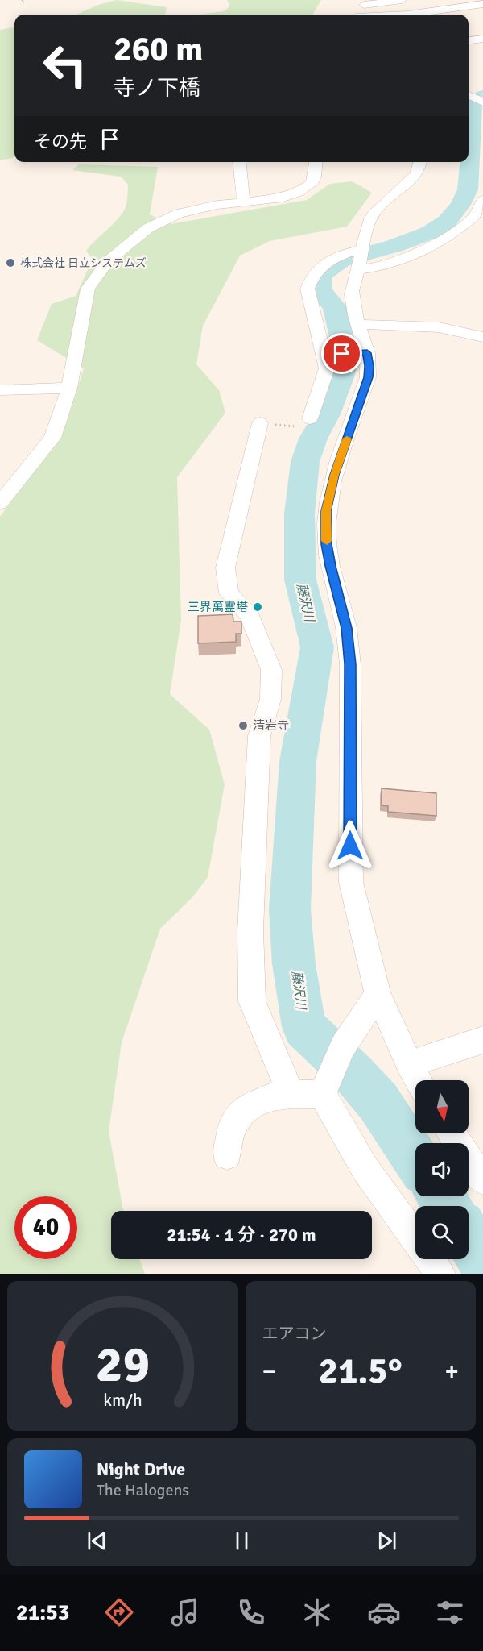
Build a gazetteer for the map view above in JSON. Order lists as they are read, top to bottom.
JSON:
{
  "water": ["藤沢川"],
  "places": ["株式会社 日立システムズ", "三界萬霊塔", "清岩寺"],
  "north": "bottom",
  "page": {
    "turn": ["260 m", "寺ノ下橋"],
    "then": "その先",
    "limit": "40",
    "trip": "21:54 · 1 分 · 270 m",
    "tile": "エアコン",
    "heat": ["−", "21.5°", "+"],
    "song": ["Night Drive", "The Halogens"],
    "tabs": "21:53",
    "gauge": ["29", "km/h"]
  }
}
